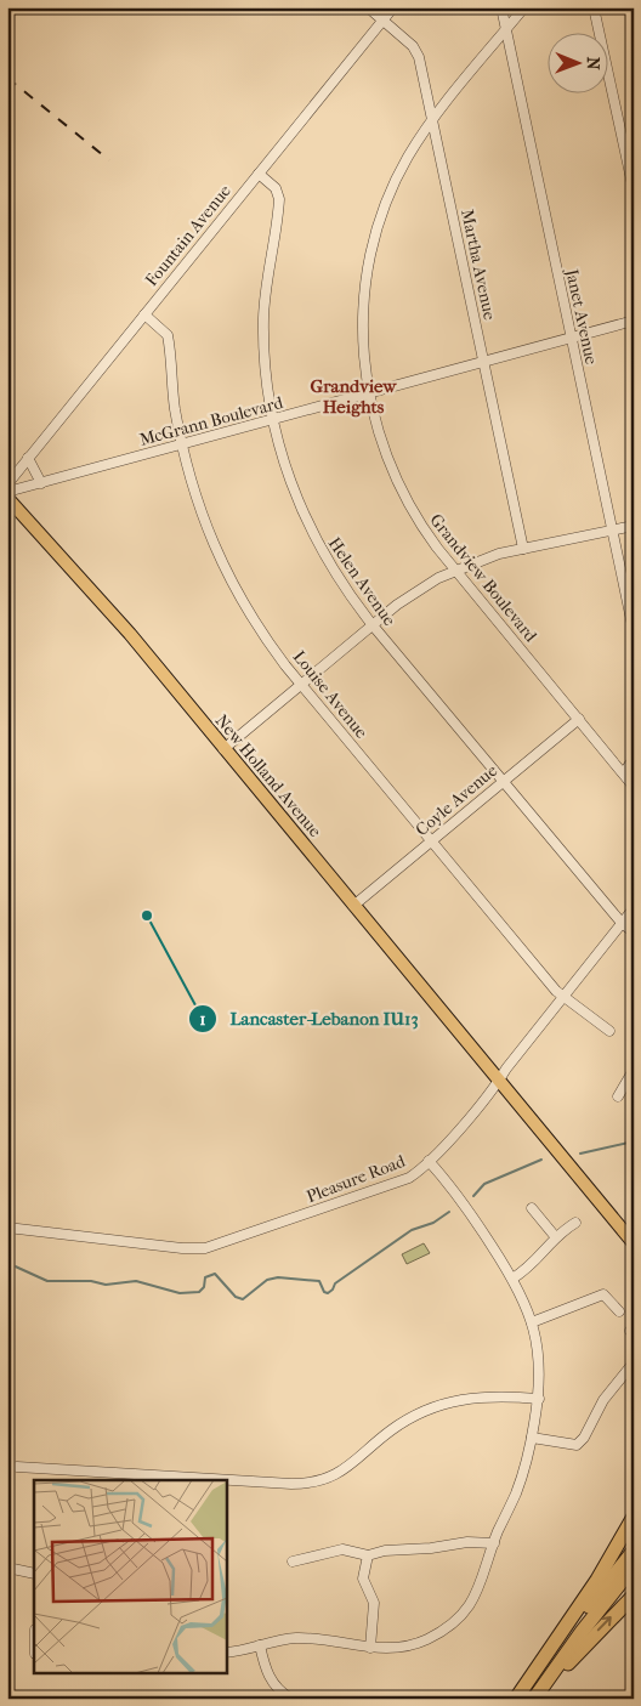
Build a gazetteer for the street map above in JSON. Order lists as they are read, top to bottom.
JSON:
{
  "streets": {
    "main road": ["New Holland Avenue"],
    "street": [
      "Fountain Avenue",
      "Martha Avenue",
      "Janet Avenue",
      "McGrann Boulevard",
      "Grandview Boulevard",
      "Helen Avenue",
      "Louise Avenue",
      "Coyle Avenue",
      "Pleasure Road"
    ]
  },
  "crossings": [
    ["Fountain Avenue", "Martha Avenue"],
    ["Fountain Avenue", "Helen Avenue"],
    ["Fountain Avenue", "Louise Avenue"],
    ["Martha Avenue", "McGrann Boulevard"],
    ["Martha Avenue", "Grandview Boulevard"],
    ["Janet Avenue", "McGrann Boulevard"],
    ["Janet Avenue", "Grandview Boulevard"],
    ["McGrann Boulevard", "Grandview Boulevard"],
    ["McGrann Boulevard", "Helen Avenue"],
    ["McGrann Boulevard", "Louise Avenue"],
    ["Grandview Boulevard", "Coyle Avenue"],
    ["Helen Avenue", "Coyle Avenue"],
    ["Helen Avenue", "Pleasure Road"],
    ["Louise Avenue", "Coyle Avenue"],
    ["Louise Avenue", "Pleasure Road"],
    ["New Holland Avenue", "Coyle Avenue"],
    ["New Holland Avenue", "Pleasure Road"]
  ],
  "districts": ["Grandview Heights"],
  "places": ["Lancaster-Lebanon IU13"],
  "north": "right"
}
